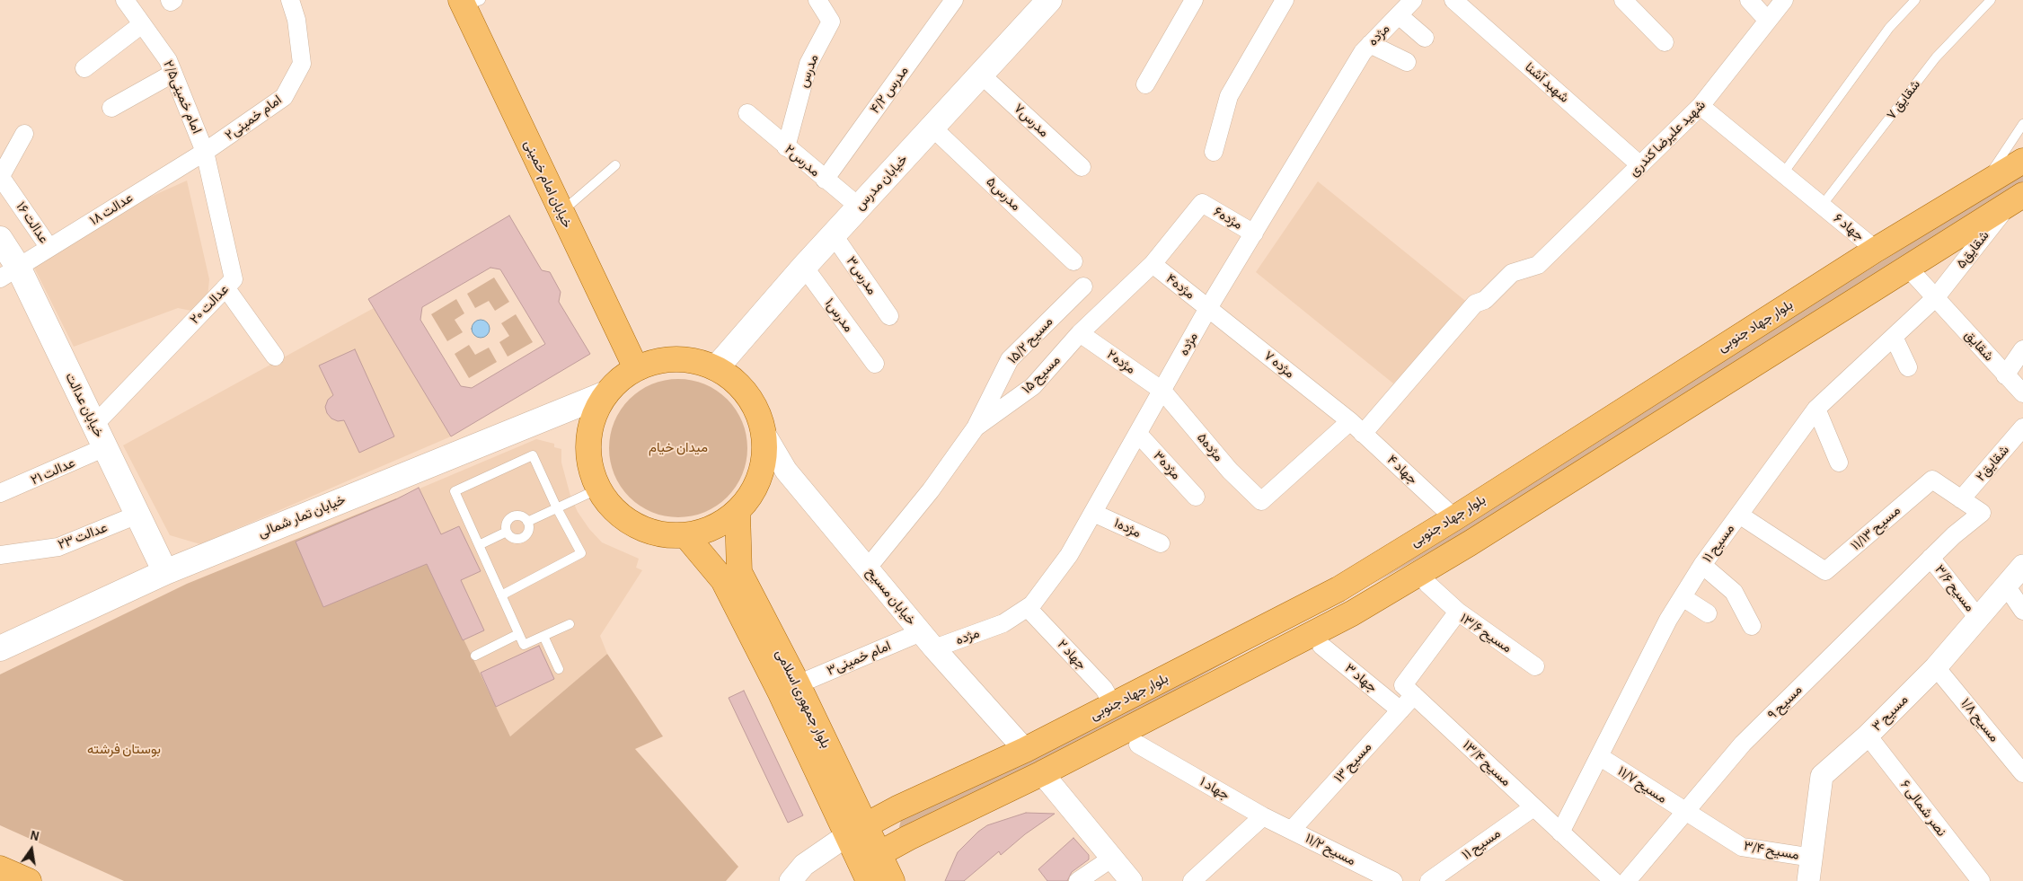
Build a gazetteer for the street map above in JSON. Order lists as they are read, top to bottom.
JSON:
{
  "streets": {
    "main road": [
      "خیابان مدرس",
      "خیابان امام خمینی",
      "بلوار جهاد جنوبی",
      "خیابان عدالت",
      "خیابان تمار شمالی",
      "بلوار جمهوری اسلامی"
    ],
    "street": [
      "مژده",
      "مدرس",
      "شهبد آشنا",
      "مدرس ۴/۲",
      "امام خمینی۲/۵",
      "امام خمینی۲",
      "مدرس۷",
      "شهید علیرضا کندری",
      "مدرس۲",
      "مدرس۵",
      "عدالت ۱۸",
      "مژده۶",
      "عدالت ۱۶",
      "جهاد ۶",
      "شقایق۵",
      "مدرس۳",
      "مژده۴",
      "عدالت ۲۰",
      "مدرس۱",
      "مسیح ۱۵/۲",
      "شقایق",
      "مژده۲",
      "مژده ۷",
      "مسیح ۱۵",
      "مژده۵",
      "شقایق۲",
      "مژده۳",
      "جهاد ۴",
      "عدالت ۲۱",
      "مژده۱",
      "مسیح ۱۱/۱۳",
      "عدالت ۲۳",
      "مسیح ۱۱",
      "مسیح ۳/۶",
      "خیابان مسیح",
      "مسیح ۱۳/۶",
      "جهاد ۲",
      "امام خمینی۳",
      "جهاد ۳",
      "مسیح ۹",
      "مسیح ۳",
      "مسیح ۱/۸",
      "مسیح ۱۳",
      "مسیح ۱۳/۴",
      "مسیح ۱۱/۷",
      "جهاد ۱",
      "نصر شمالی ۶",
      "مسیح ۱۱/۲",
      "مسیح ۳/۴"
    ],
    "lane": ["شقایق ۷"]
  },
  "crossings": [
    ["مژده", "مژده۶"],
    ["مژده", "مژده۴"],
    ["مژده", "مژده۲"],
    ["مژده", "مژده ۷"],
    ["مژده", "مژده۵"],
    ["مژده", "مژده۳"],
    ["مژده", "مژده۱"],
    ["مژده", "خیابان مسیح"],
    ["مژده", "جهاد ۲"],
    ["مژده", "امام خمینی۳"],
    ["مدرس", "مدرس۲"],
    ["شهبد آشنا", "شهید علیرضا کندری"],
    ["مدرس ۴/۲", "مدرس۲"],
    ["امام خمینی۲/۵", "امام خمینی۲"],
    ["امام خمینی۲/۵", "عدالت ۱۸"],
    ["امام خمینی۲/۵", "عدالت ۲۰"],
    ["شقایق ۷", "جهاد ۶"],
    ["امام خمینی۲", "عدالت ۱۸"],
    ["امام خمینی۲", "عدالت ۲۰"],
    ["مدرس۷", "خیابان مدرس"],
    ["شهید علیرضا کندری", "جهاد ۶"],
    ["شهید علیرضا کندری", "جهاد ۴"],
    ["مدرس۲", "خیابان مدرس"],
    ["خیابان مدرس", "مدرس۵"],
    ["خیابان مدرس", "مدرس۳"],
    ["خیابان مدرس", "مدرس۱"],
    ["عدالت ۱۸", "عدالت ۱۶"],
    ["عدالت ۱۸", "عدالت ۲۰"],
    ["عدالت ۱۸", "خیابان عدالت"],
    ["مژده۶", "مسیح ۱۵"],
    ["جهاد ۶", "بلوار جهاد جنوبی"],
    ["شقایق۵", "بلوار جهاد جنوبی"],
    ["شقایق۵", "شقایق"],
    ["شقایق۵", "مسیح ۱۱"],
    ["مژده۴", "مژده ۷"],
    ["مژده۴", "مسیح ۱۵"],
    ["عدالت ۲۰", "خیابان عدالت"],
    ["بلوار جهاد جنوبی", "شقایق"],
    ["بلوار جهاد جنوبی", "جهاد ۴"],
    ["بلوار جهاد جنوبی", "خیابان مسیح"],
    ["بلوار جهاد جنوبی", "جهاد ۲"],
    ["بلوار جهاد جنوبی", "بلوار جمهوری اسلامی"],
    ["مسیح ۱۵/۲", "مسیح ۱۵"],
    ["شقایق", "مسیح ۱۱"],
    ["مژده۲", "مسیح ۱۵"],
    ["مژده۲", "مژده۵"],
    ["مژده ۷", "مژده۵"],
    ["مژده ۷", "جهاد ۴"],
    ["مسیح ۱۵", "خیابان مسیح"],
    ["خیابان عدالت", "عدالت ۲۱"],
    ["خیابان عدالت", "خیابان تمار شمالی"],
    ["خیابان عدالت", "عدالت ۲۳"],
    ["مژده۵", "جهاد ۴"],
    ["شقایق۲", "مسیح ۱۱/۱۳"],
    ["مسیح ۱۱/۱۳", "مسیح ۱۱"],
    ["مسیح ۱۱/۱۳", "مسیح ۹"],
    ["مسیح ۱۱", "مسیح ۱۳/۴"],
    ["مسیح ۱۱", "مسیح ۱۱/۷"],
    ["مسیح ۳/۶", "مسیح ۹"],
    ["مسیح ۳/۶", "مسیح ۳"],
    ["خیابان مسیح", "امام خمینی۳"],
    ["مسیح ۱۳/۶", "مسیح ۱۳"],
    ["مسیح ۱۳/۶", "مسیح ۱۳/۴"],
    ["امام خمینی۳", "بلوار جمهوری اسلامی"],
    ["جهاد ۳", "مسیح ۱۳"],
    ["مسیح ۹", "مسیح ۱۱/۷"],
    ["مسیح ۹", "مسیح ۳/۴"],
    ["مسیح ۳", "مسیح ۱/۸"],
    ["مسیح ۳", "نصر شمالی ۶"],
    ["مسیح ۳", "مسیح ۳/۴"],
    ["مسیح ۱۳", "مسیح ۱۳/۴"],
    ["مسیح ۱۳", "جهاد ۱"],
    ["مسیح ۱۳", "مسیح ۱۱/۲"],
    ["مسیح ۱۱/۷", "مسیح ۳/۴"],
    ["جهاد ۱", "مسیح ۱۱/۲"]
  ],
  "parks": ["میدان خیام", "بوستان فرشته"],
  "north": "top"
}
